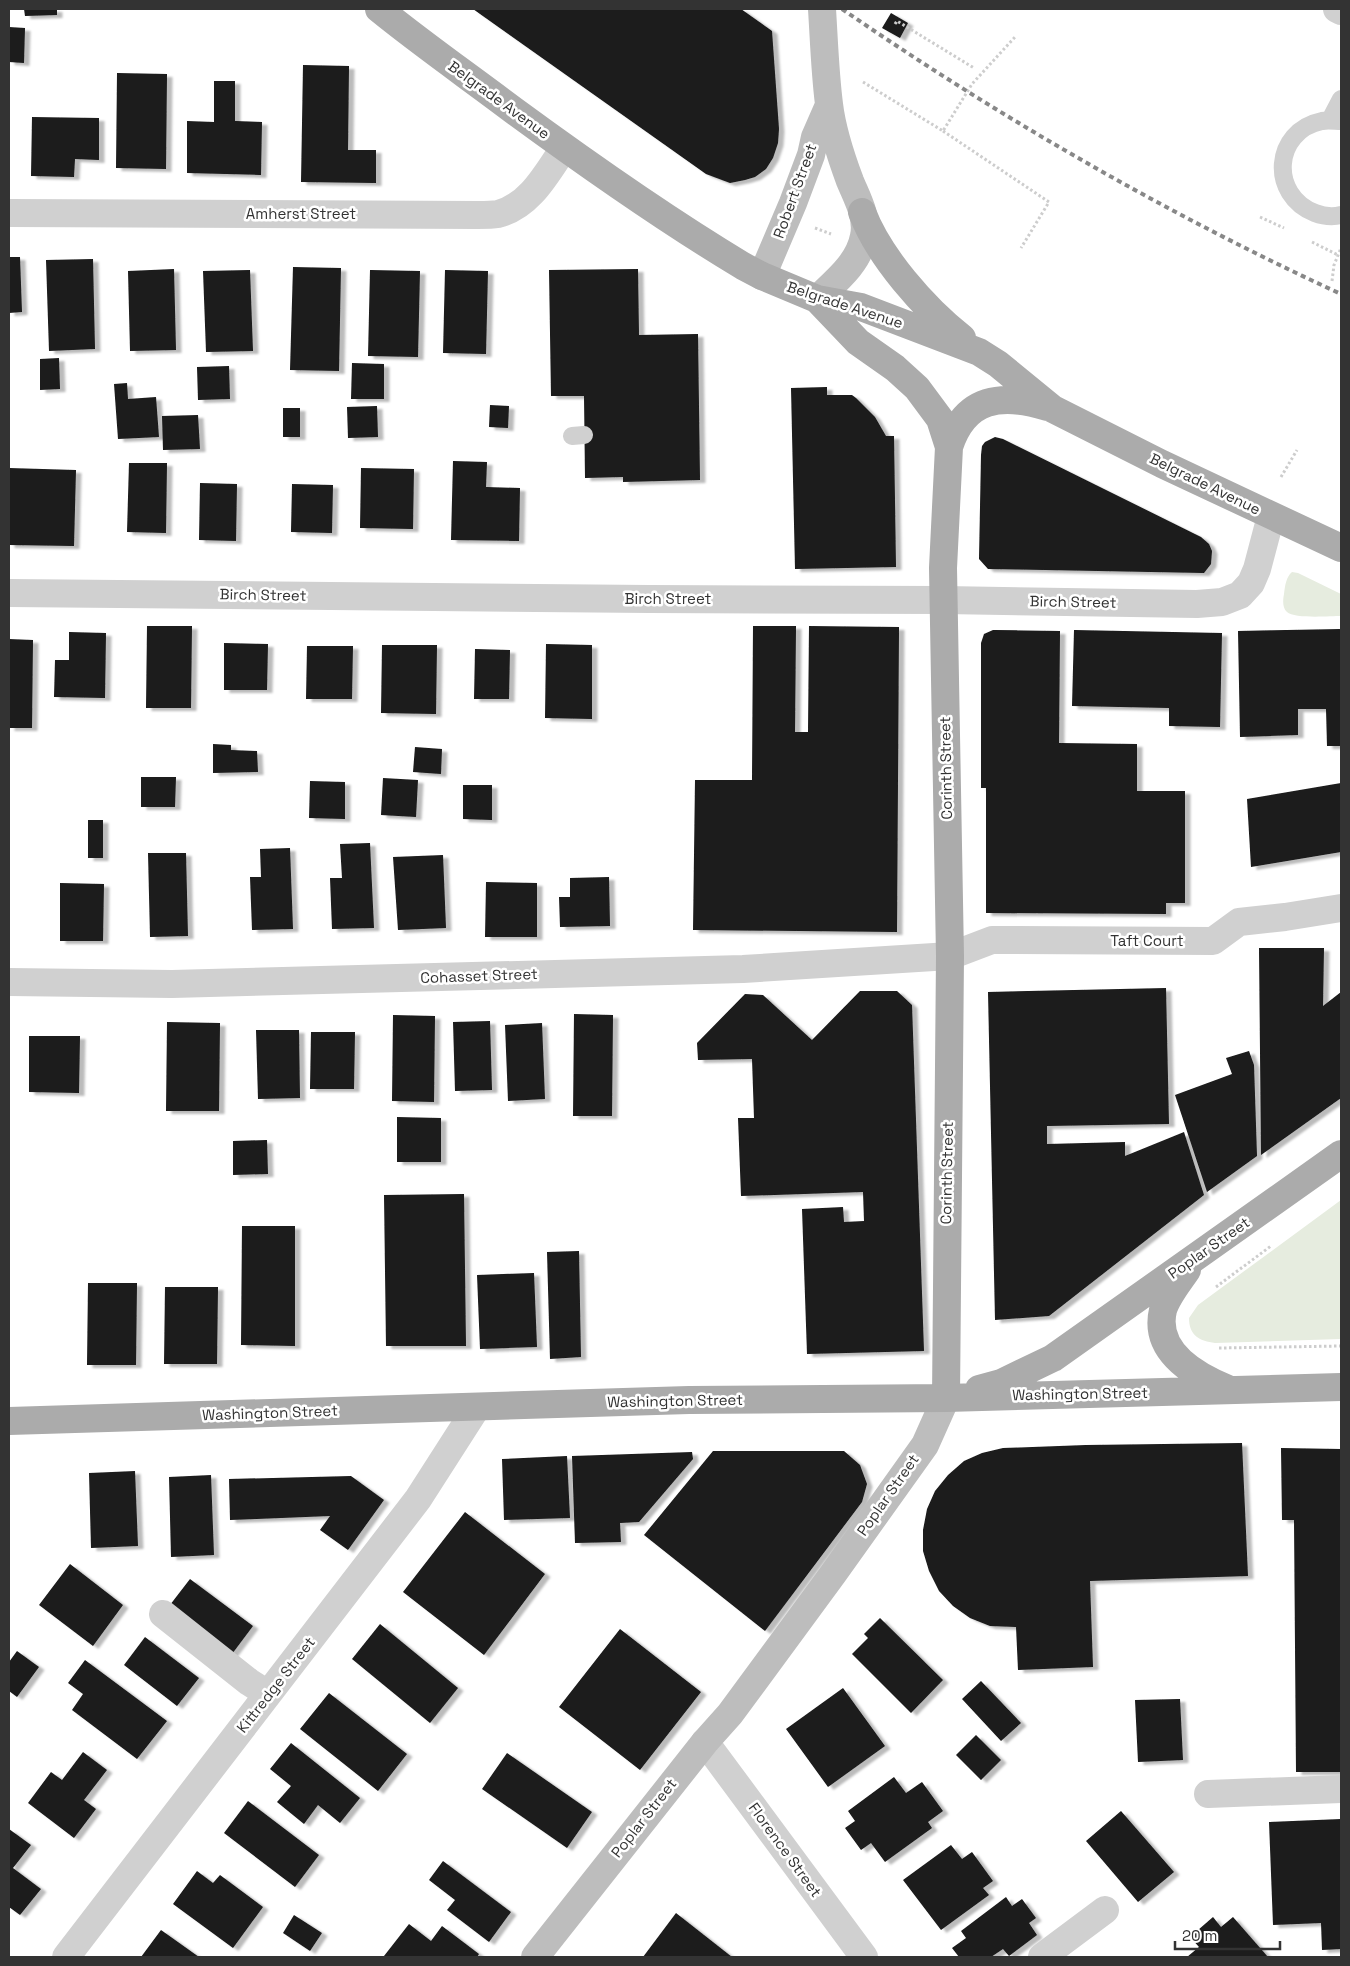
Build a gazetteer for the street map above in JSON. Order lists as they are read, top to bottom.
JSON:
{
  "streets": {
    "main road": [
      "Belgrade Avenue",
      "Corinth Street",
      "Poplar Street",
      "Washington Street"
    ],
    "street": [
      "Robert Street",
      "Amherst Street",
      "Birch Street",
      "Taft Court",
      "Cohasset Street",
      "Kittredge Street",
      "Florence Street"
    ]
  },
  "crossings": [
    ["Belgrade Avenue", "Robert Street"],
    ["Belgrade Avenue", "Amherst Street"],
    ["Belgrade Avenue", "Birch Street"],
    ["Belgrade Avenue", "Corinth Street"],
    ["Birch Street", "Corinth Street"],
    ["Corinth Street", "Taft Court"],
    ["Corinth Street", "Cohasset Street"],
    ["Corinth Street", "Poplar Street"],
    ["Corinth Street", "Washington Street"],
    ["Taft Court", "Cohasset Street"],
    ["Poplar Street", "Washington Street"],
    ["Poplar Street", "Florence Street"],
    ["Washington Street", "Kittredge Street"]
  ],
  "scale_bar": "20 m"
}
